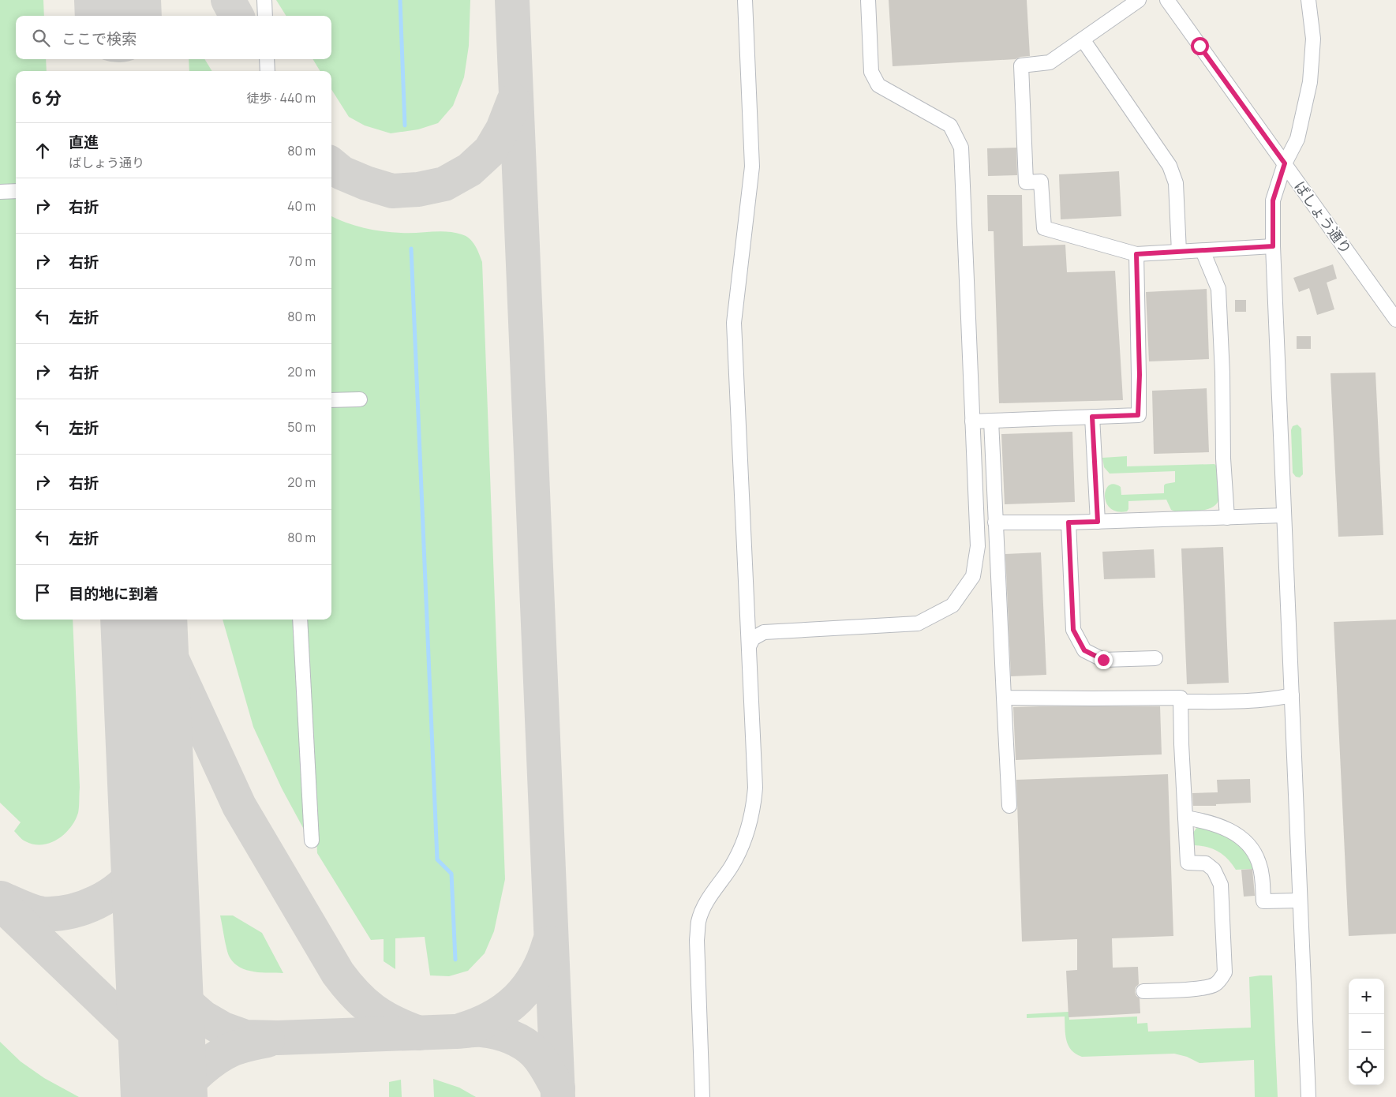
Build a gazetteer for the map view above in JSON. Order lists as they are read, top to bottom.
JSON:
{
  "streets": {
    "lane": ["ばしょう通り"]
  },
  "page": {
    "search": "ここで検索",
    "heading": ["6 分", "徒歩 · 440 m"],
    "list": [
      ["直進", "ばしょう通り", "80 m"],
      ["右折", "40 m"],
      ["右折", "70 m"],
      ["左折", "80 m"],
      ["右折", "20 m"],
      ["左折", "50 m"],
      ["右折", "20 m"],
      ["左折", "80 m"],
      "目的地に到着"
    ],
    "map_buttons": ["+", "−"]
  }
}
